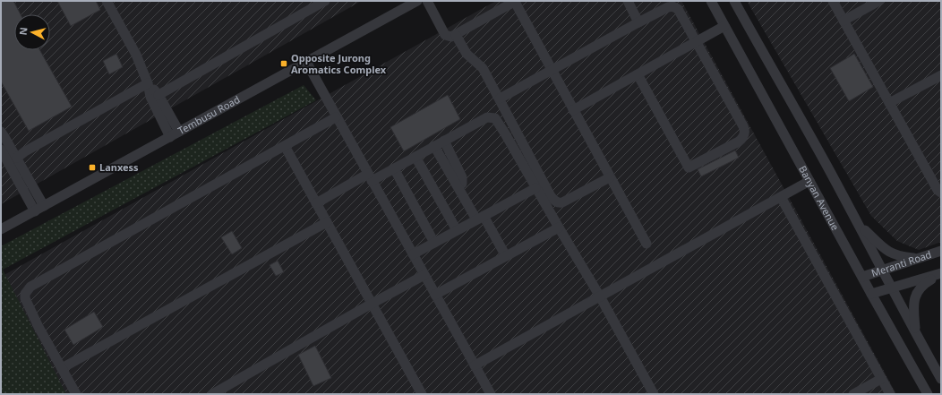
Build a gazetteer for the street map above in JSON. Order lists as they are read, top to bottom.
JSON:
{
  "streets": {
    "street": ["Tembusu Road", "Banyan Avenue", "Meranti Road"]
  },
  "crossings": [
    ["Banyan Avenue", "Meranti Road"]
  ],
  "places": {
    "transit": ["Opposite Jurong Aromatics Complex", "Lanxess"]
  },
  "north": "left"
}
